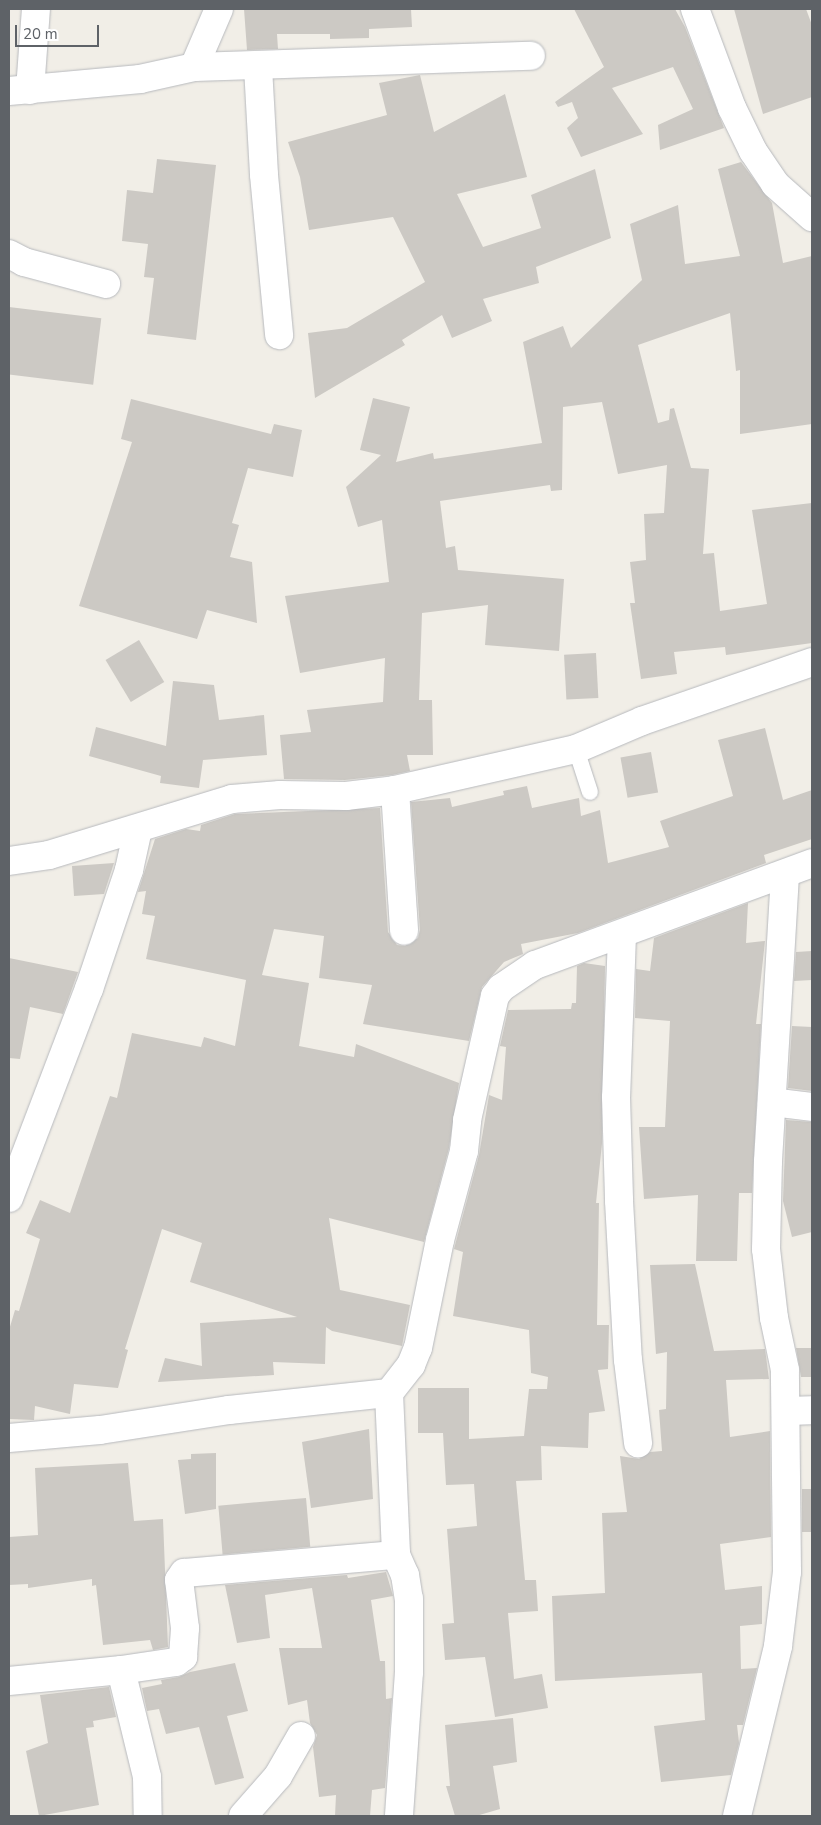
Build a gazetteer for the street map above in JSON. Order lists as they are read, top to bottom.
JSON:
{
  "scale_bar": "20 m"
}
